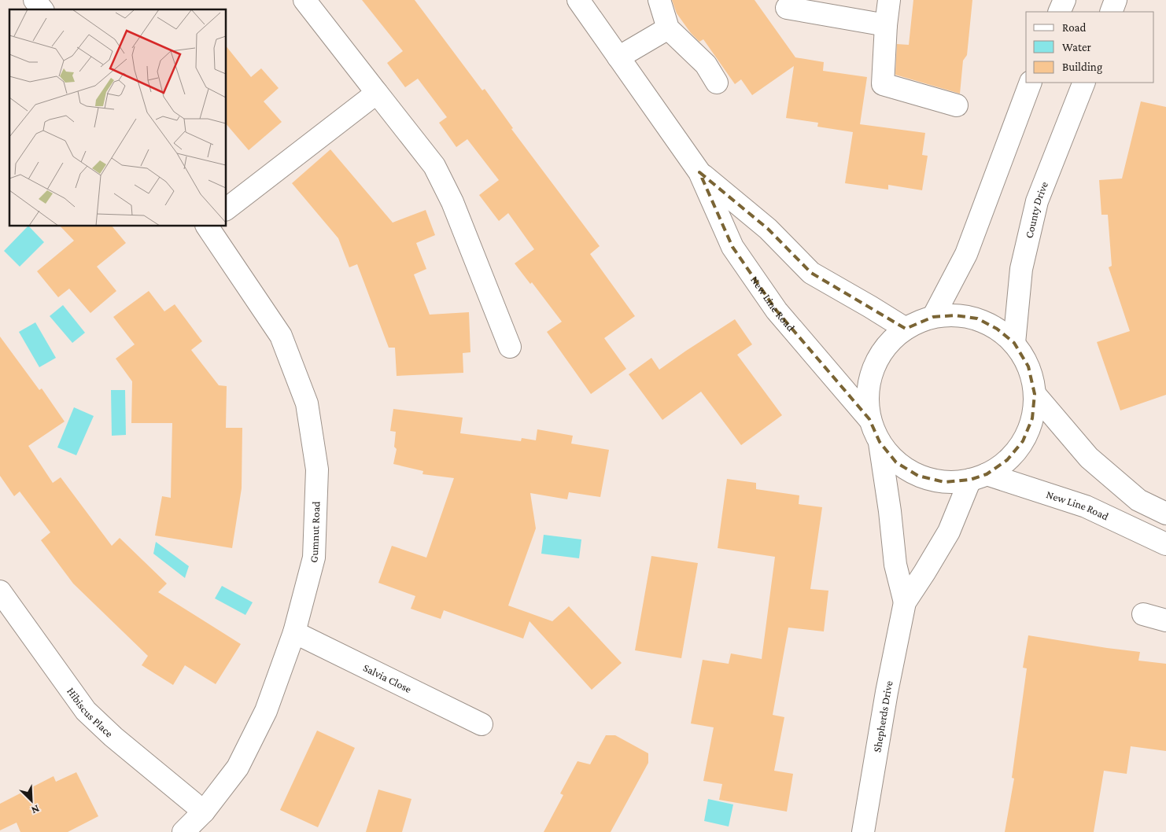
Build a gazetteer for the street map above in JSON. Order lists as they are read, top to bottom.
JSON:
{
  "streets": {
    "main road": [
      "County Drive",
      "New Line Road",
      "Gumnut Road",
      "Salvia Close",
      "Hibiscus Place",
      "Shepherds Drive"
    ]
  },
  "crossings": [
    ["New Line Road", "Shepherds Drive"],
    ["Gumnut Road", "Salvia Close"],
    ["Gumnut Road", "Hibiscus Place"]
  ],
  "legend": ["Road", "Water", "Building"],
  "north": "bottom right"
}
